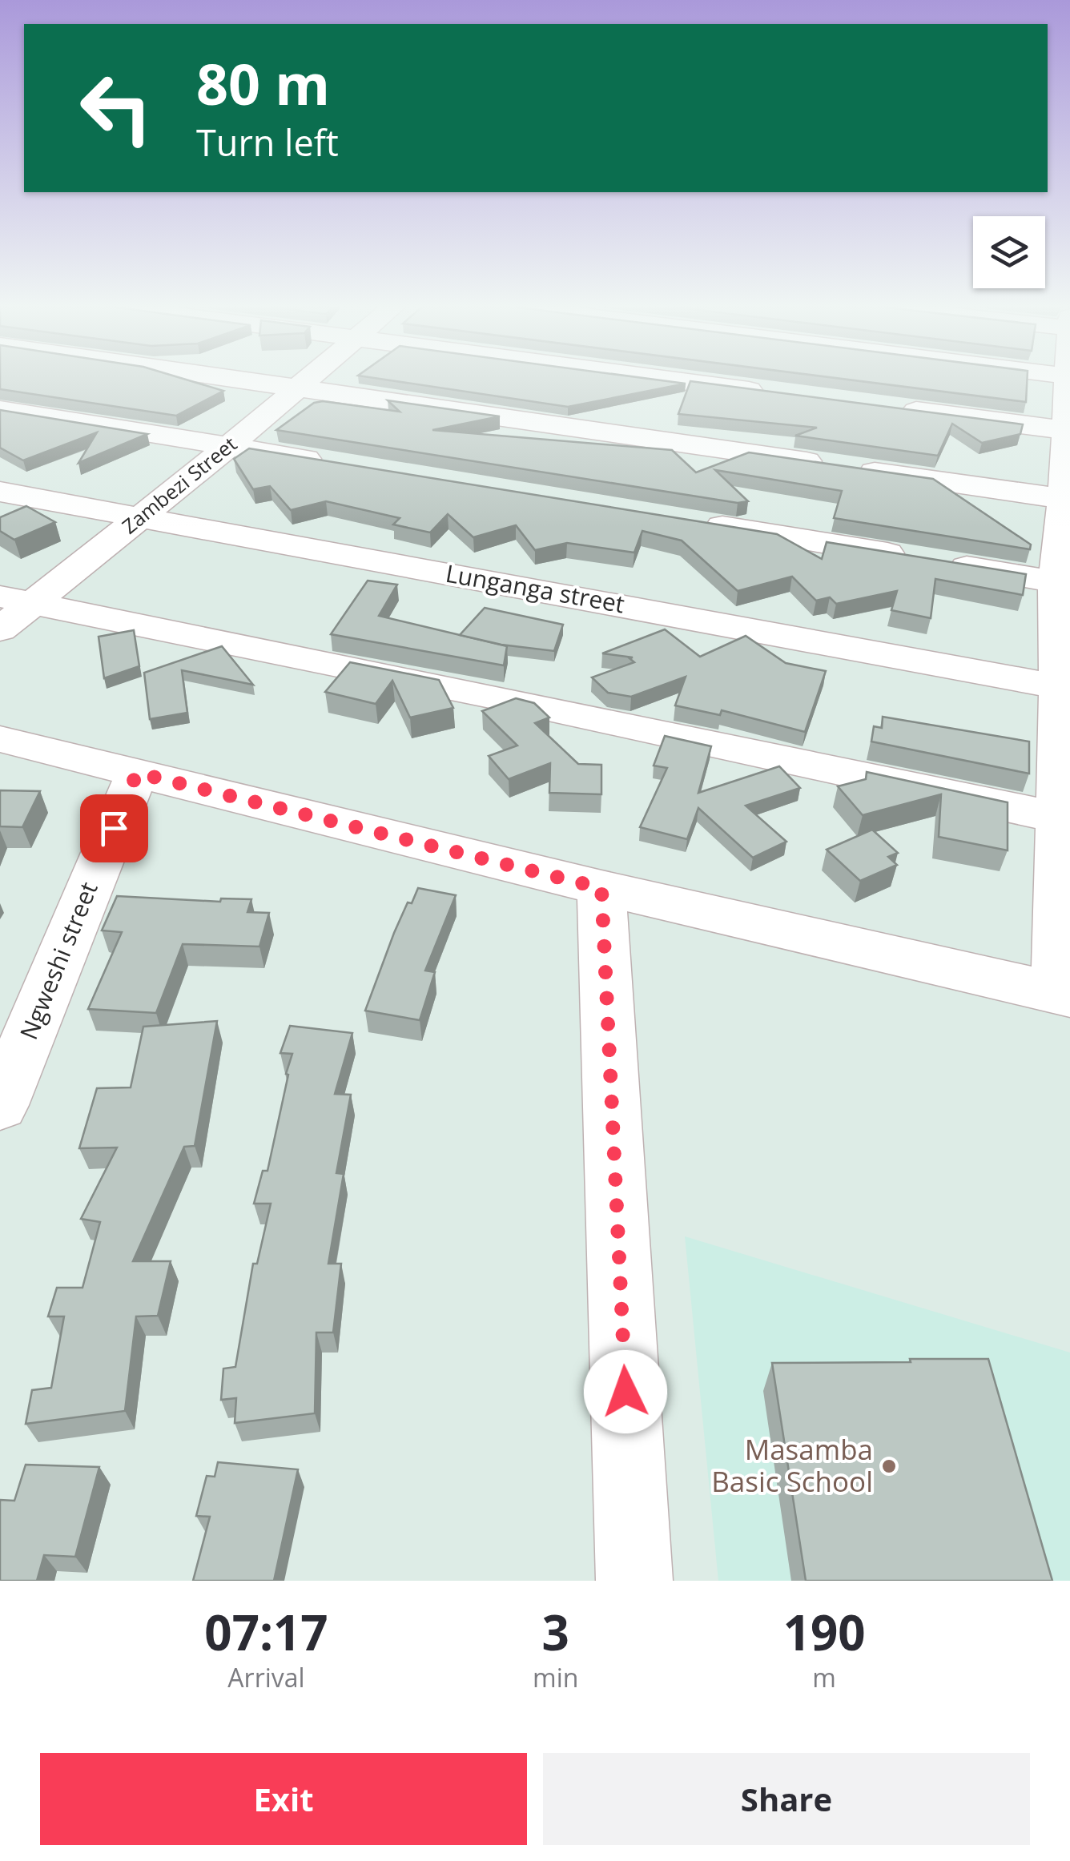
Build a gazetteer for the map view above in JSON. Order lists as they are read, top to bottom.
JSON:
{
  "streets": {
    "street": ["Zambezi Street", "Lunganga street", "Ngweshi street"]
  },
  "crossings": [
    ["Zambezi Street", "Lunganga street"]
  ],
  "places": ["Masamba Basic School"],
  "page": {
    "turn": ["80 m", "Turn left"],
    "eta": [
      "07:17",
      "Arrival",
      "3",
      "min",
      "190",
      "m"
    ],
    "buttons": ["Exit", "Share"]
  }
}
